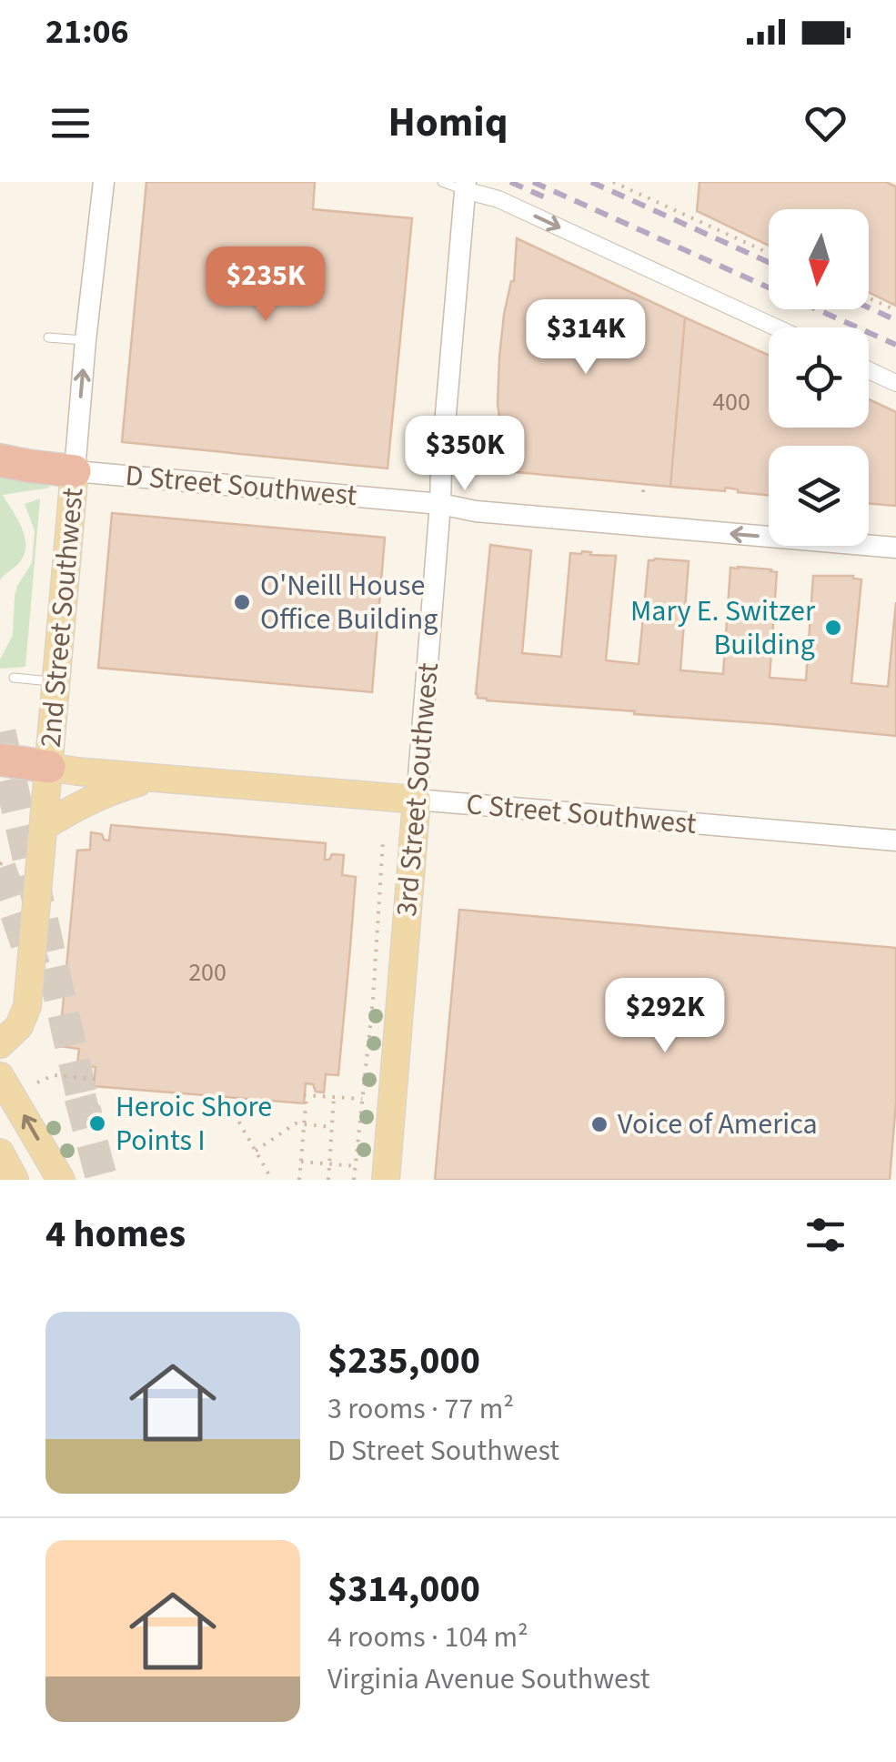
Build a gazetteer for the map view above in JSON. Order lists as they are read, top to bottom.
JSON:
{
  "streets": {
    "main road": ["2nd Street Southwest", "3rd Street Southwest", "C Street Southwest"],
    "street": ["D Street Southwest"]
  },
  "crossings": [
    ["D Street Southwest", "2nd Street Southwest"],
    ["D Street Southwest", "3rd Street Southwest"],
    ["2nd Street Southwest", "C Street Southwest"],
    ["3rd Street Southwest", "C Street Southwest"]
  ],
  "one_way": ["D Street Southwest"],
  "places": [
    "O'Neill House Office Building",
    "Mary E. Switzer Building",
    "Heroic Shore Points I",
    "Voice of America"
  ],
  "house_numbers": ["400", "200"],
  "north": "bottom",
  "page": {
    "status": "21:06",
    "header": "Homiq",
    "price": [
      "$235K",
      "$314K",
      "$350K",
      "$292K"
    ],
    "heading": "4 homes",
    "list": [
      {
        "name": "$235,000",
        "note": "3 rooms · 77 m² · D Street Southwest"
      },
      {
        "name": "$314,000",
        "note": "4 rooms · 104 m² · Virginia Avenue Southwest"
      }
    ]
  }
}
